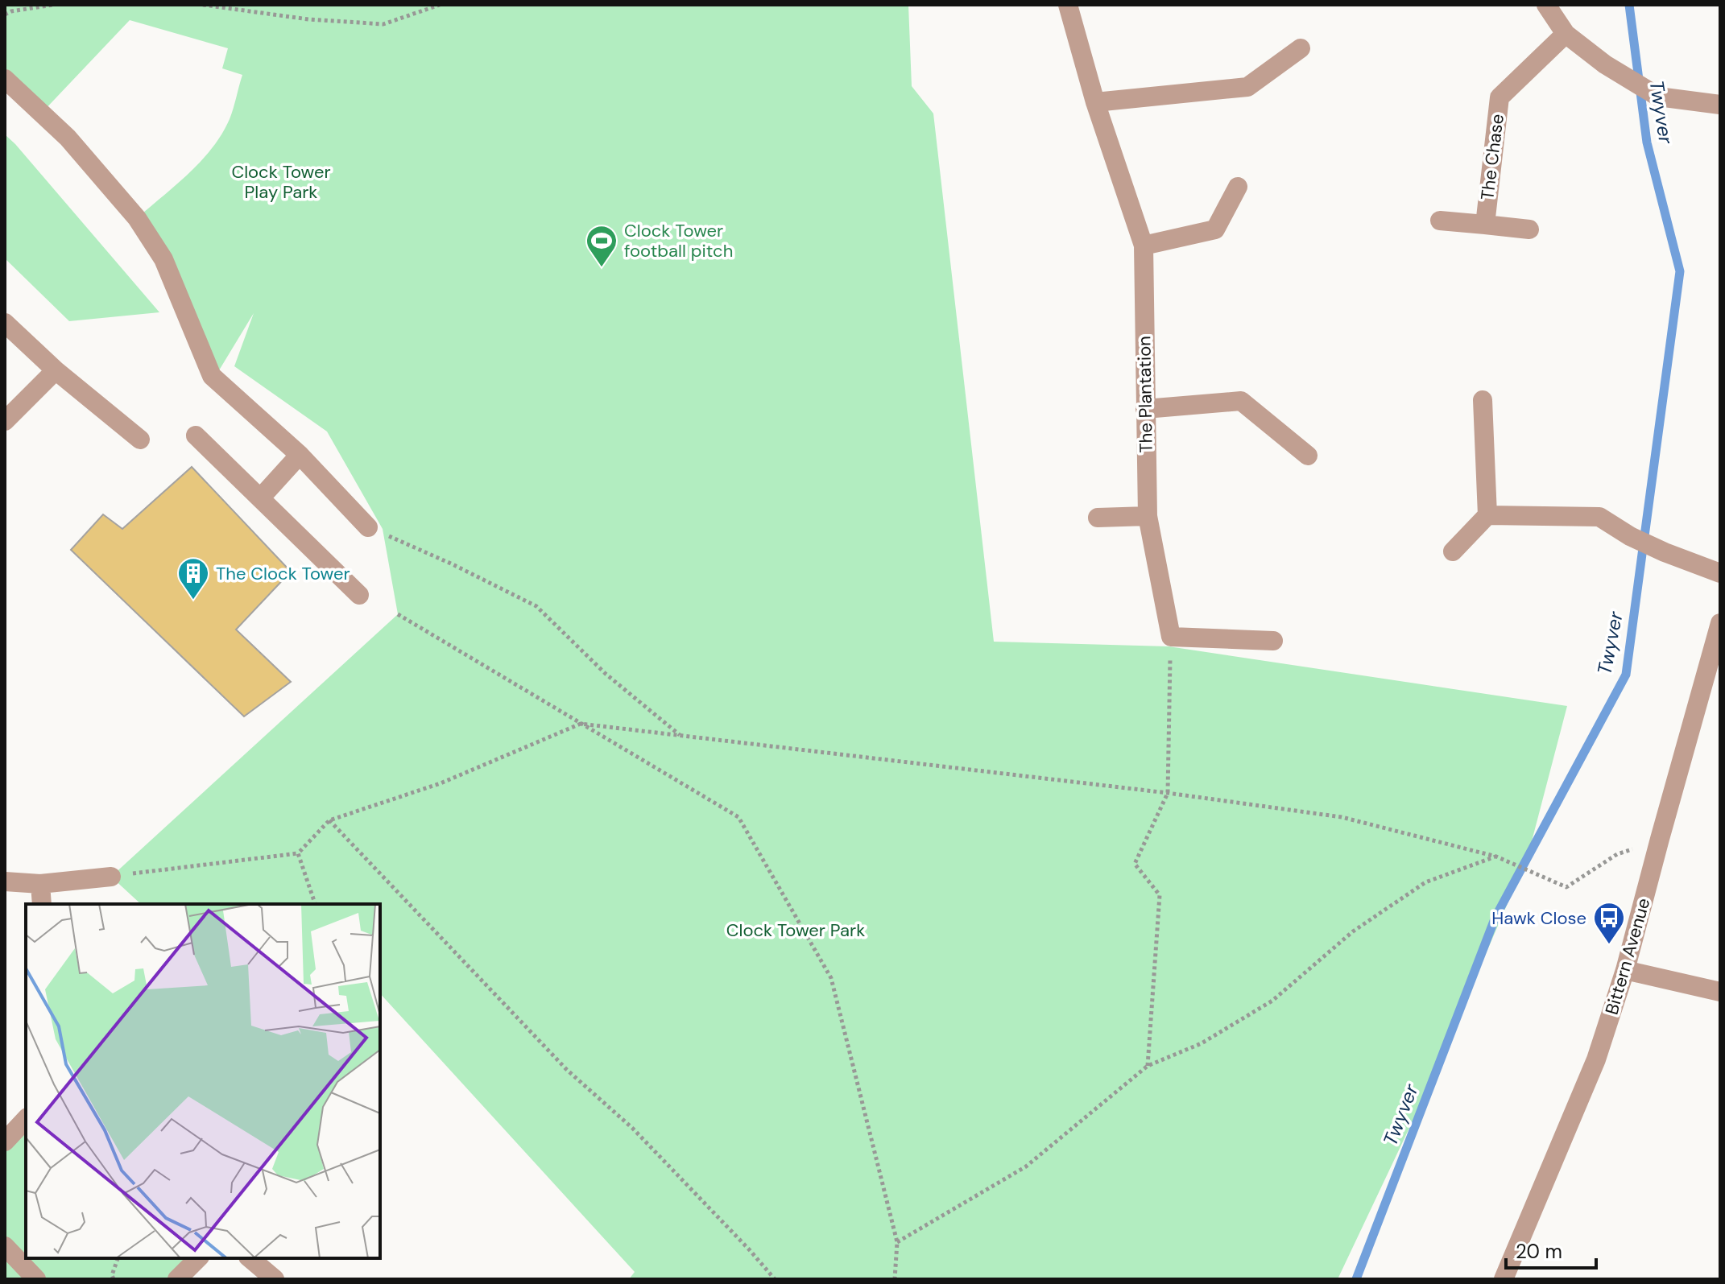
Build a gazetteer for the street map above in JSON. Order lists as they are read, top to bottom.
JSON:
{
  "streets": {
    "street": ["The Chase", "The Plantation", "Bittern Avenue"]
  },
  "water": ["Twyver"],
  "parks": ["Clock Tower Play Park", "Clock Tower Park"],
  "places": {
    "sports": ["Clock Tower football pitch"],
    "building": ["The Clock Tower"],
    "bus stop": ["Hawk Close"]
  },
  "scale_bar": "20 m"
}
